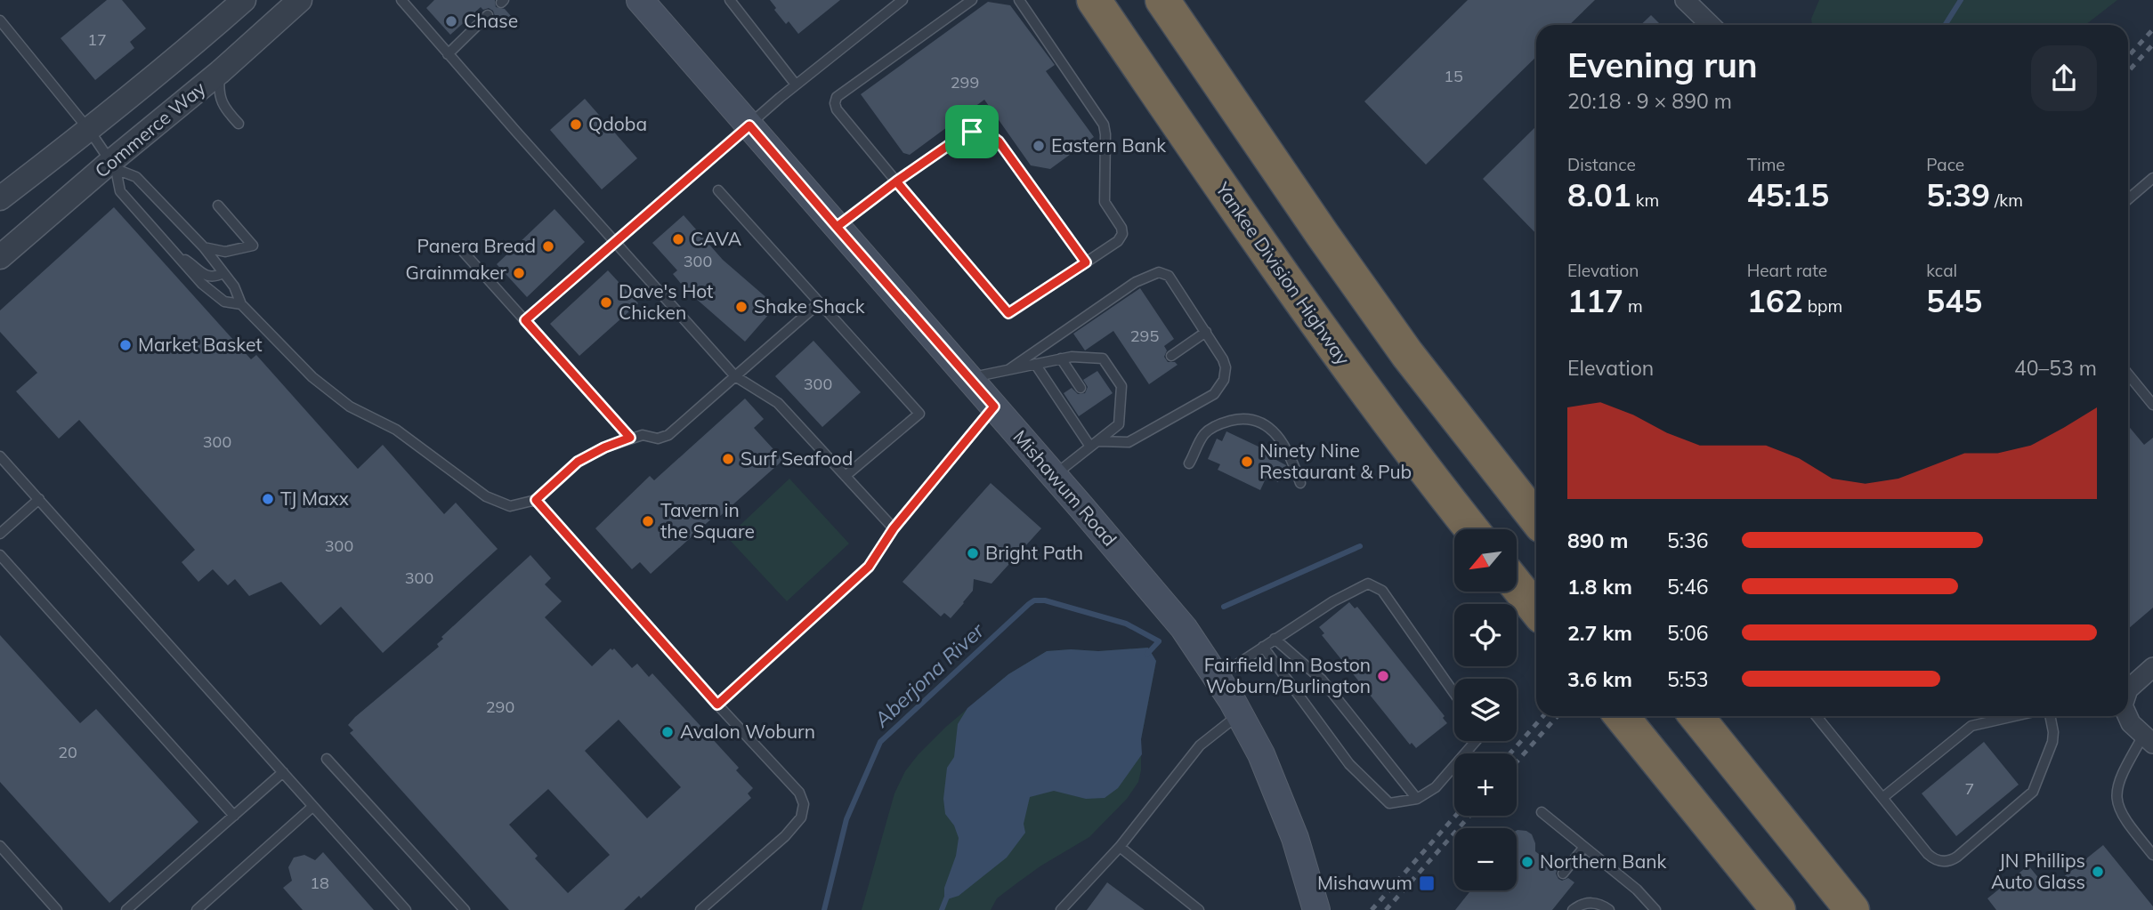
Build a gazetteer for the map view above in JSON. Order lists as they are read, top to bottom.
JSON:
{
  "streets": {
    "highway": ["Yankee Division Highway"],
    "main road": ["Mishawum Road"],
    "street": ["Commerce Way"]
  },
  "water": ["Aberjona River"],
  "places": {
    "other": [
      "Chase",
      "Qdoba",
      "Eastern Bank",
      "CAVA",
      "Panera Bread",
      "Grainmaker",
      "Dave's Hot Chicken",
      "Shake Shack",
      "Market Basket",
      "Surf Seafood",
      "Ninety Nine Restaurant & Pub",
      "TJ Maxx",
      "Tavern in the Square",
      "Bright Path",
      "Fairfield Inn Boston Woburn/Burlington",
      "Avalon Woburn",
      "Northern Bank",
      "JN Phillips Auto Glass"
    ],
    "transit": ["Mishawum"]
  },
  "house_numbers": [
    "17",
    "15",
    "299",
    "300",
    "295",
    "300",
    "300",
    "300",
    "300",
    "290",
    "20",
    "7",
    "18"
  ],
  "north": "bottom left",
  "page": {
    "heading": ["Evening run", "20:18 · 9 × 890 m"],
    "stats": [
      ["Distance", "8.01 km"],
      ["Time", "45:15"],
      ["Pace", "5:39 /km"],
      ["Elevation", "117 m"],
      ["Heart rate", "162 bpm"],
      ["kcal", "545"]
    ],
    "chart": ["Elevation", "40–53 m"],
    "list": [
      {
        "name": "890 m",
        "note": "5:36"
      },
      {
        "name": "1.8 km",
        "note": "5:46"
      },
      {
        "name": "2.7 km",
        "note": "5:06"
      },
      {
        "name": "3.6 km",
        "note": "5:53"
      }
    ],
    "map_buttons": ["+", "−"]
  }
}
